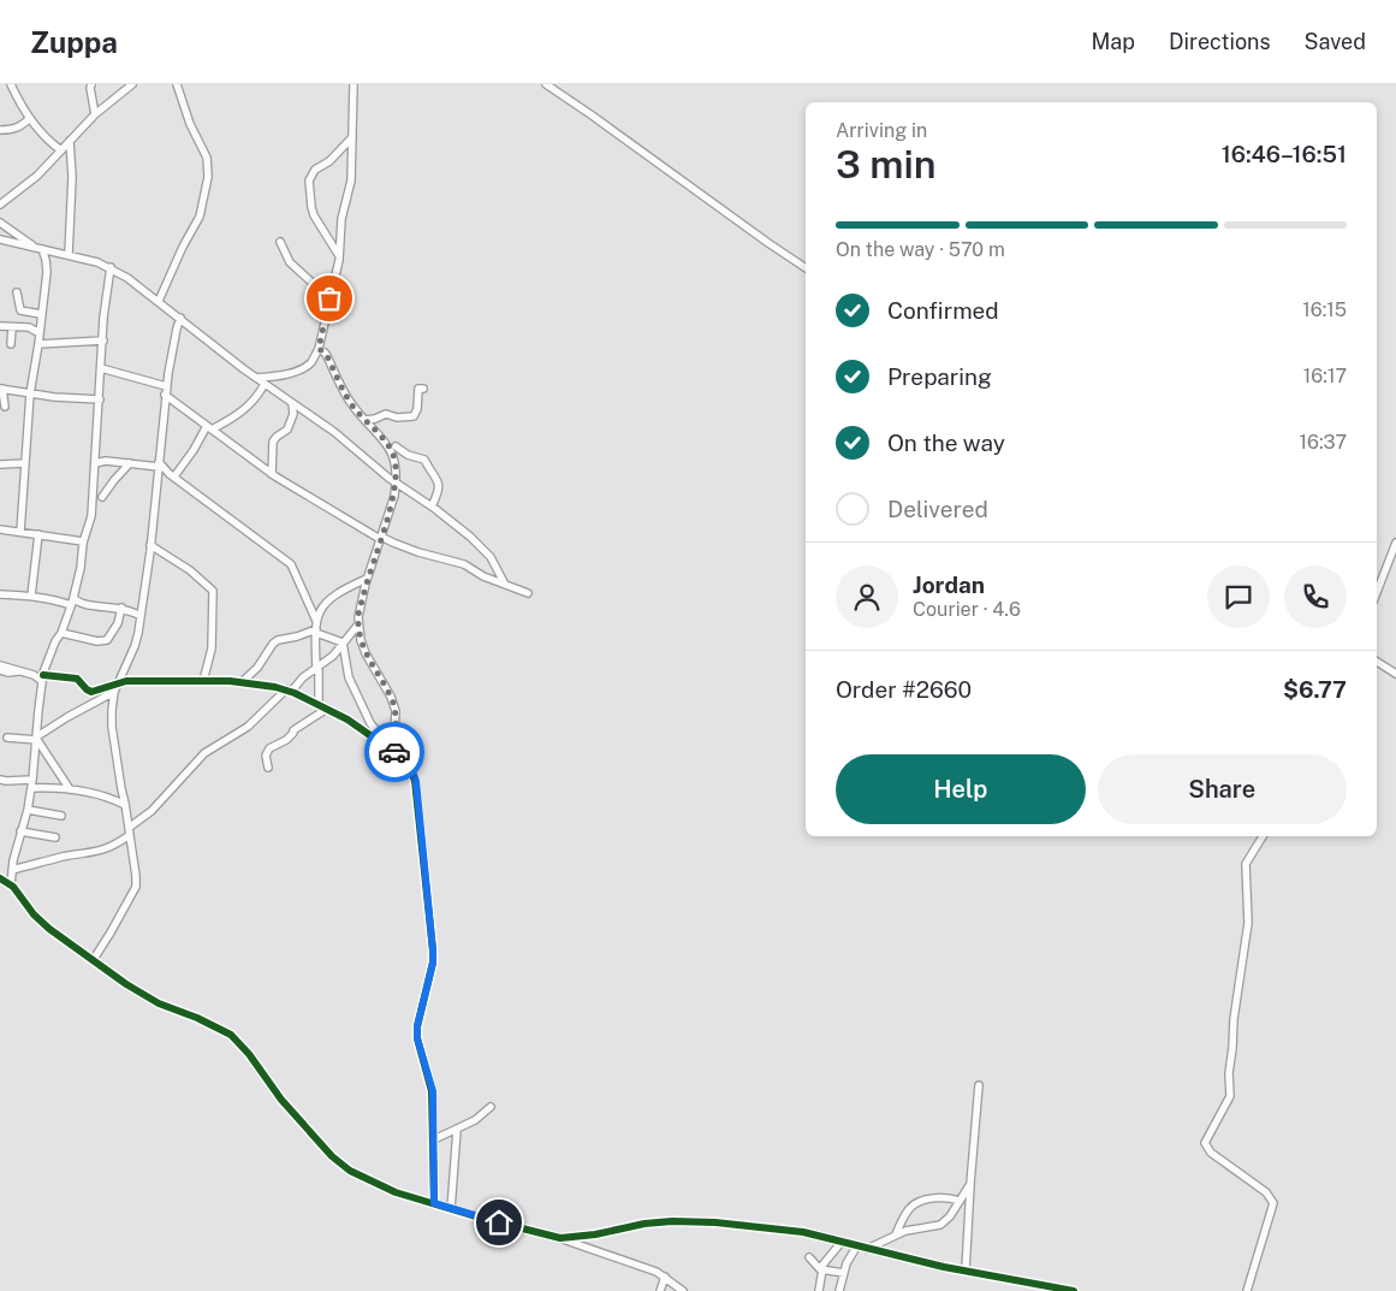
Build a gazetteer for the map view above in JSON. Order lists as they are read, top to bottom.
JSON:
{
  "page": {
    "header": "Zuppa",
    "nav": ["Map", "Directions", "Saved"],
    "heading": ["3 min", "Arriving in", "16:46–16:51"],
    "panel": [
      "Jordan",
      "Courier · 4.6",
      "Order #2660",
      "$6.77"
    ],
    "bar": "On the way · 570 m",
    "list": [
      ["Confirmed", "16:15"],
      ["Preparing", "16:17"],
      ["On the way", "16:37"],
      "Delivered"
    ],
    "buttons": ["Help", "Share"]
  }
}
